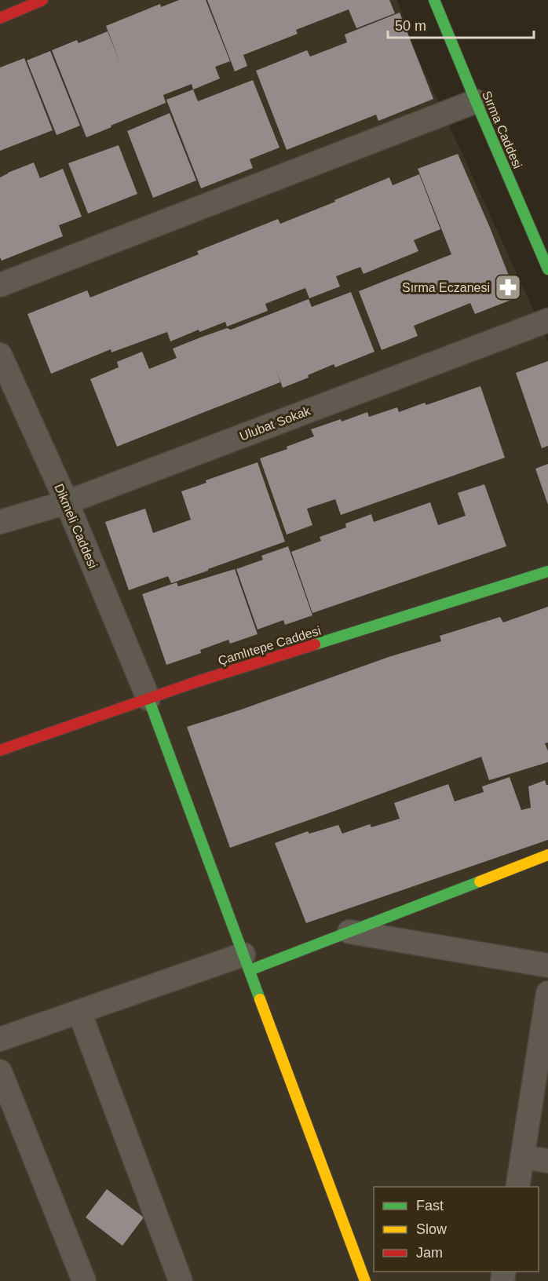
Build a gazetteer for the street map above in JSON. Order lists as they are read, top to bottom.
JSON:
{
  "streets": {
    "street": [
      "Sırma Caddesi",
      "Ulubat Sokak",
      "Dikmeli Caddesi",
      "Çamlıtepe Caddesi"
    ]
  },
  "crossings": [
    ["Ulubat Sokak", "Dikmeli Caddesi"],
    ["Dikmeli Caddesi", "Çamlıtepe Caddesi"]
  ],
  "places": {
    "pharmacy": ["Sırma Eczanesi"]
  },
  "legend": ["Fast", "Slow", "Jam"],
  "scale_bar": "50 m"
}
